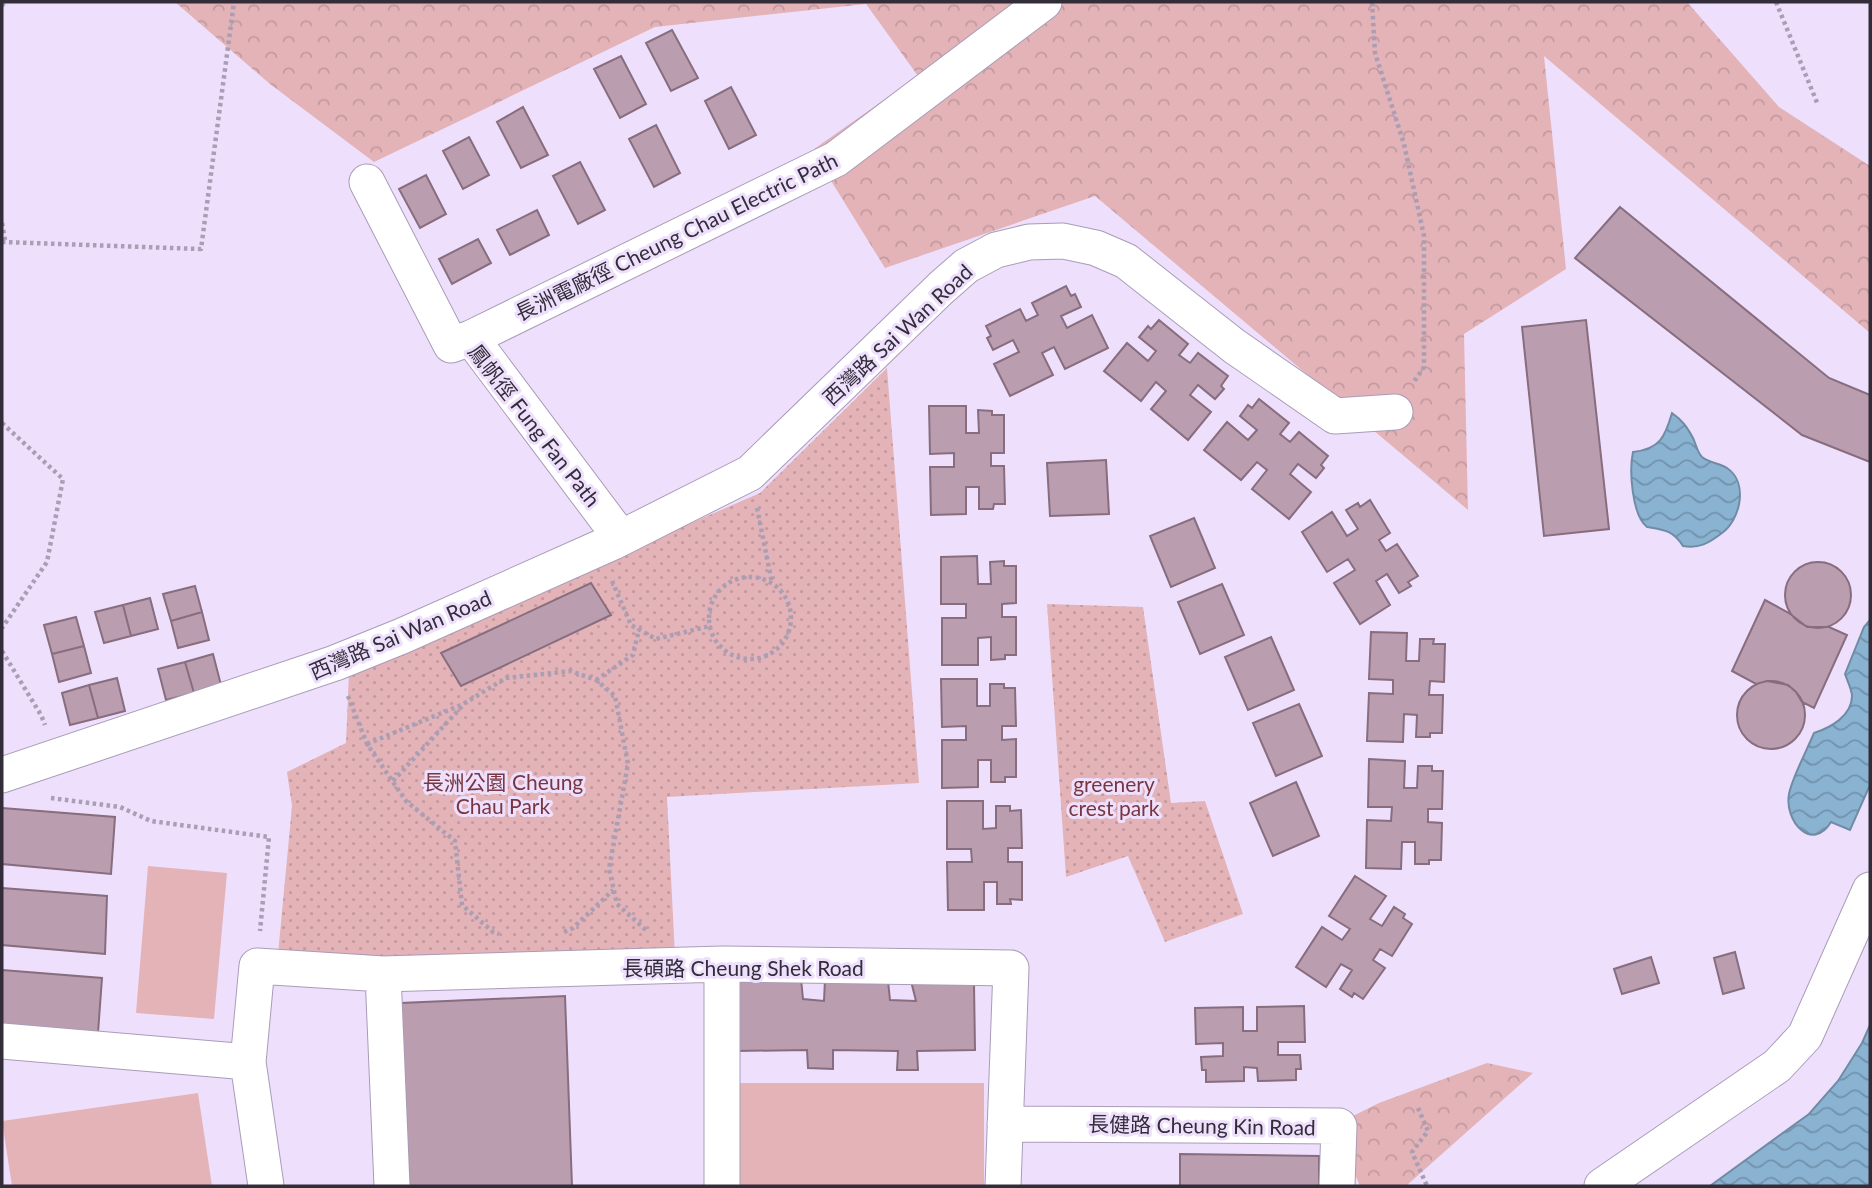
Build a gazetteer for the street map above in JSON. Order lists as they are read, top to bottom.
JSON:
{
  "streets": {
    "street": [
      "長洲電廠徑 Cheung Chau Electric Path",
      "西灣路 Sai Wan Road",
      "鳳帆徑 Fung Fan Path",
      "長碩路 Cheung Shek Road",
      "長健路 Cheung Kin Road"
    ]
  },
  "crossings": [
    ["長洲電廠徑 Cheung Chau Electric Path", "鳳帆徑 Fung Fan Path"],
    ["西灣路 Sai Wan Road", "鳳帆徑 Fung Fan Path"],
    ["長碩路 Cheung Shek Road", "長健路 Cheung Kin Road"]
  ],
  "parks": ["長洲公園 Cheung Chau Park", "greenery crest park"]
}
